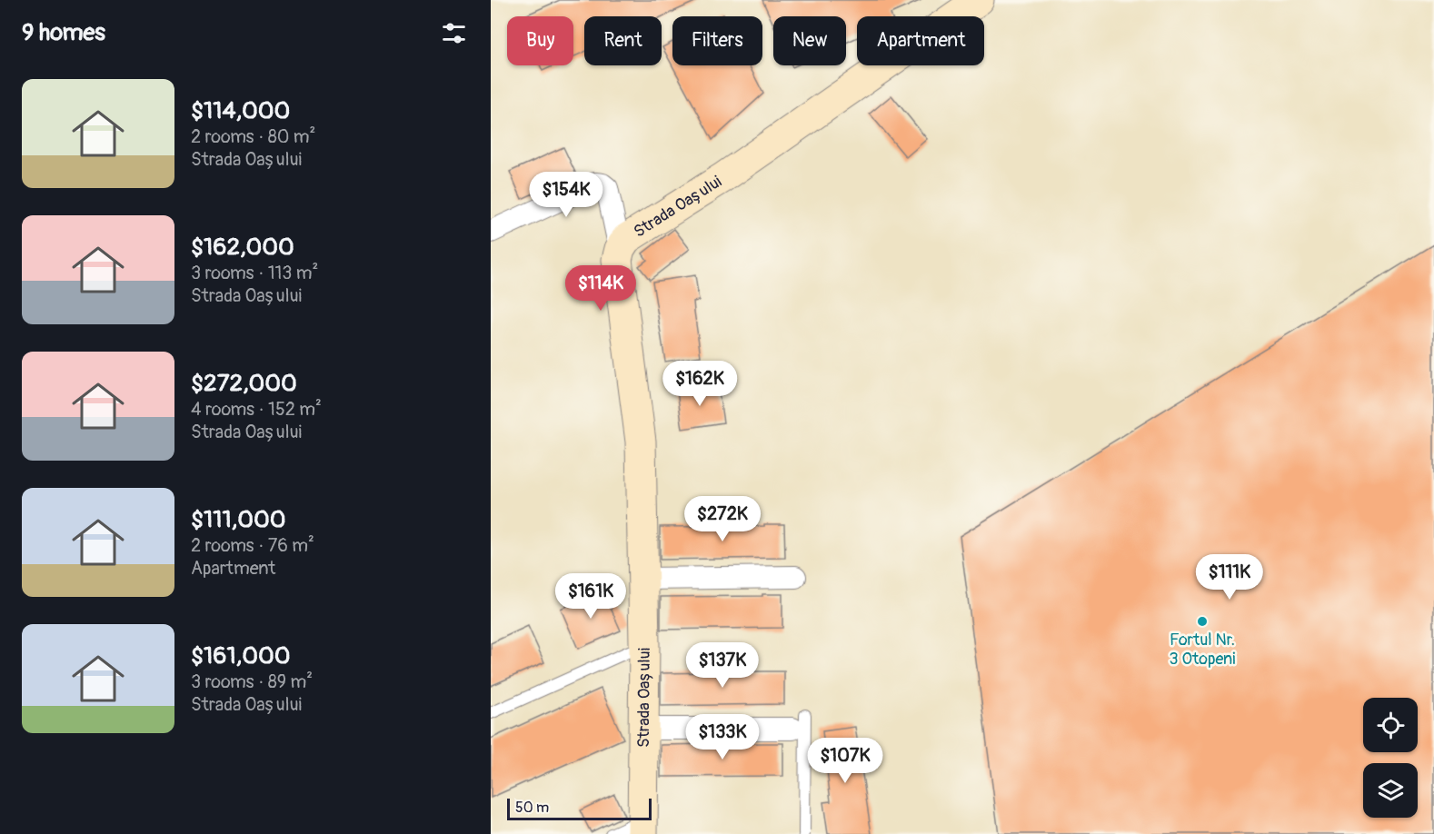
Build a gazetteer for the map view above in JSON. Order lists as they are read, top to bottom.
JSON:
{
  "streets": {
    "street": ["Strada Oașului"]
  },
  "places": ["Fortul Nr. 3 Otopeni"],
  "scale_bar": "50 m",
  "page": {
    "heading": "9 homes",
    "chip": [
      "Buy",
      "Rent",
      "Filters",
      "New",
      "Apartment"
    ],
    "list": [
      {
        "name": "$114,000",
        "note": "2 rooms · 80 m² · Strada Oașului"
      },
      {
        "name": "$162,000",
        "note": "3 rooms · 113 m² · Strada Oașului"
      },
      {
        "name": "$272,000",
        "note": "4 rooms · 152 m² · Strada Oașului"
      },
      {
        "name": "$111,000",
        "note": "2 rooms · 76 m² · Apartment"
      },
      {
        "name": "$161,000",
        "note": "3 rooms · 89 m² · Strada Oașului"
      }
    ],
    "price": [
      "$154K",
      "$114K",
      "$162K",
      "$272K",
      "$111K",
      "$161K",
      "$137K",
      "$133K",
      "$107K"
    ],
    "scale": "50 m"
  }
}
